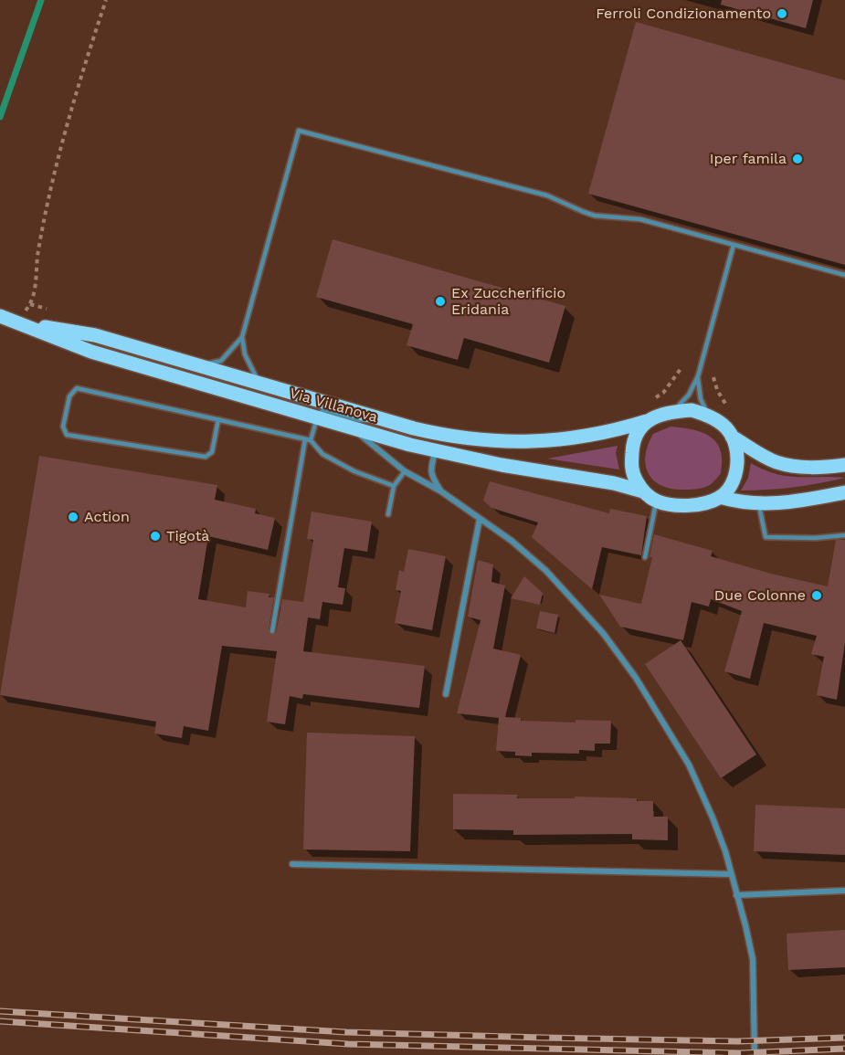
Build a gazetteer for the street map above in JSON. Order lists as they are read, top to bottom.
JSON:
{
  "streets": {
    "main road": ["Via Villanova"]
  },
  "places": [
    "Ferroli Condizionamento",
    "Iper famila",
    "Ex Zuccherificio Eridania",
    "Action",
    "Tigotà",
    "Due Colonne"
  ]
}
